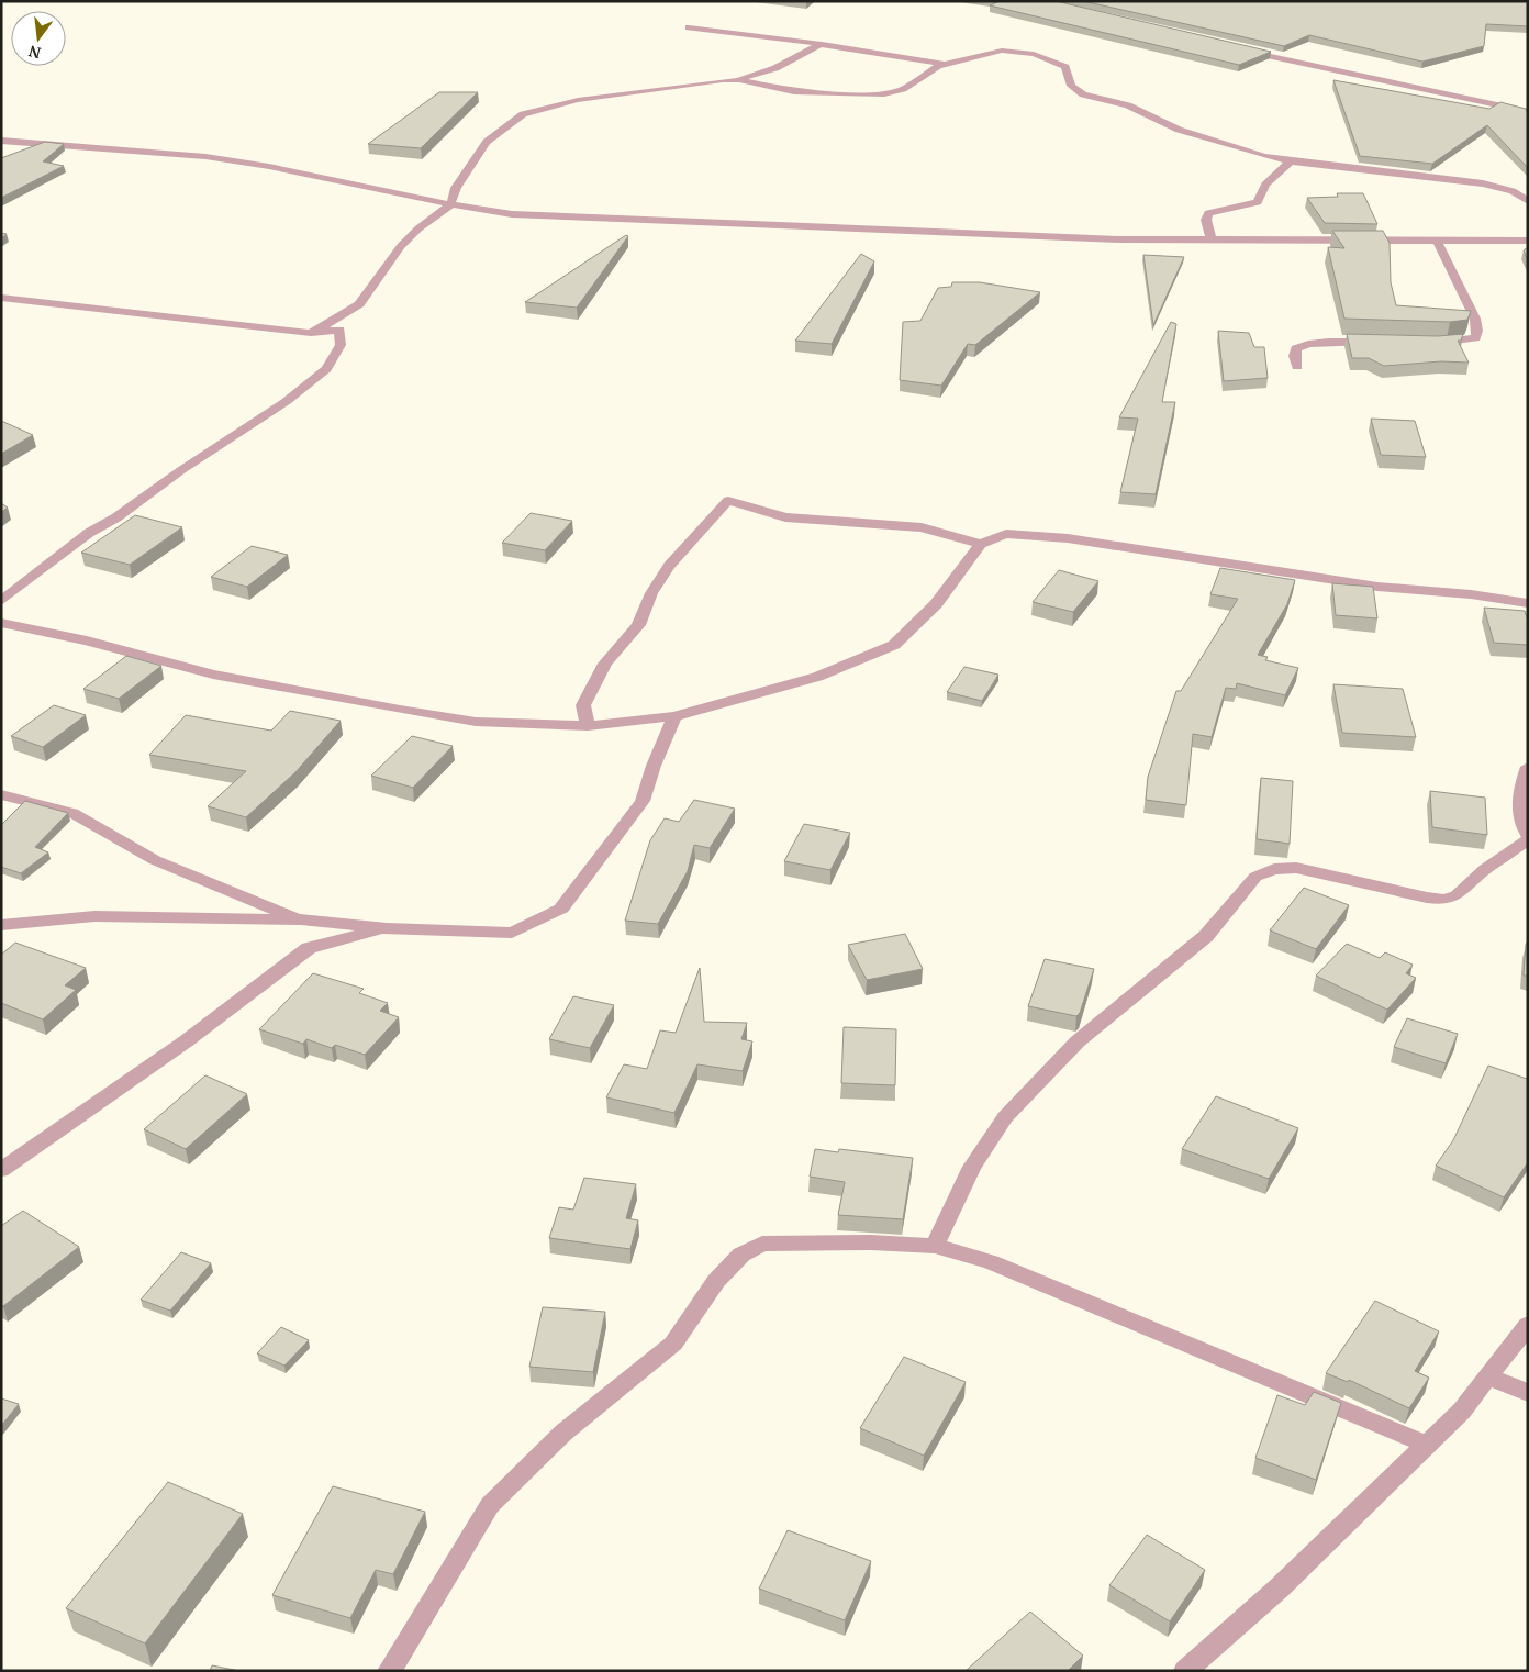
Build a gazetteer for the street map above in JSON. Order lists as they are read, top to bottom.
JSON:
{
  "north": "bottom"
}
